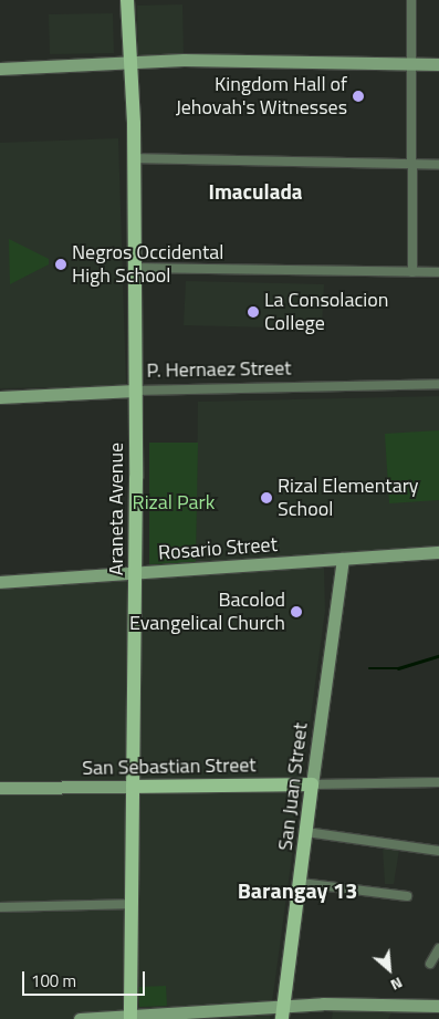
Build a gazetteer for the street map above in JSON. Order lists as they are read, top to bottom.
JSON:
{
  "streets": {
    "main road": ["Araneta Avenue", "San Sebastian Street", "San Juan Street"],
    "street": ["P. Hernaez Street", "Rosario Street"]
  },
  "crossings": [
    ["P. Hernaez Street", "Araneta Avenue"],
    ["Araneta Avenue", "Rosario Street"],
    ["Araneta Avenue", "San Sebastian Street"],
    ["Rosario Street", "San Juan Street"],
    ["San Sebastian Street", "San Juan Street"]
  ],
  "districts": ["Imaculada", "Barangay 13"],
  "parks": ["Rizal Park"],
  "places": [
    "Kingdom Hall of Jehovah's Witnesses",
    "Negros Occidental High School",
    "La Consolacion College",
    "Rizal Elementary School",
    "Bacolod Evangelical Church"
  ],
  "scale_bar": "100 m",
  "north": "bottom right"
}
